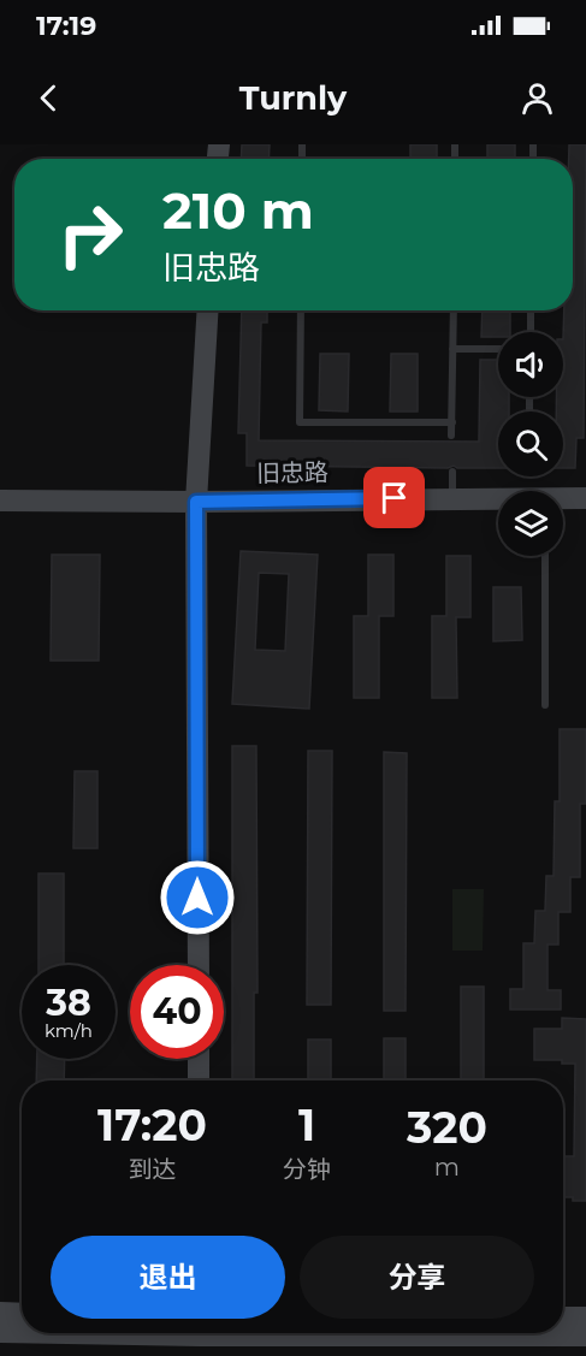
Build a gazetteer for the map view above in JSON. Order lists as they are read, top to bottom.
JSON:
{
  "streets": {
    "street": ["旧忠路"]
  },
  "page": {
    "status": "17:19",
    "header": "Turnly",
    "turn": ["210 m", "旧忠路"],
    "speed": "38 km/h",
    "limit": "40",
    "eta": [
      "17:20",
      "到达",
      "1",
      "分钟",
      "320",
      "m"
    ],
    "buttons": ["退出", "分享"]
  }
}
